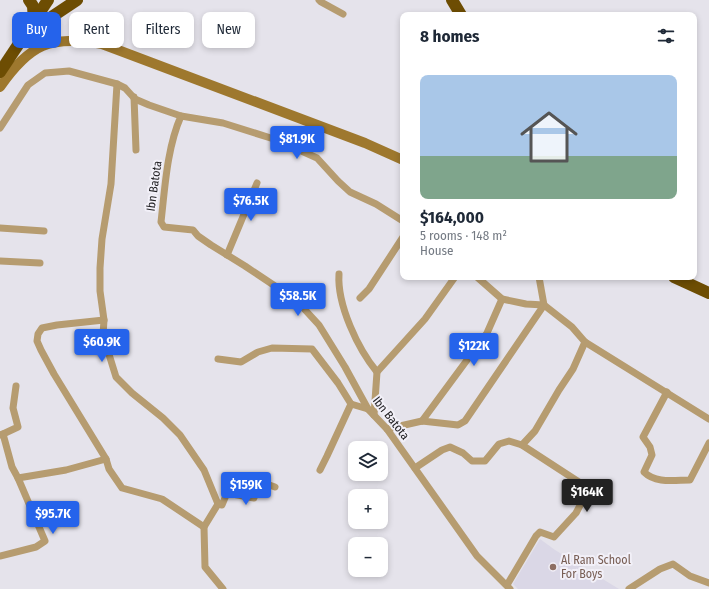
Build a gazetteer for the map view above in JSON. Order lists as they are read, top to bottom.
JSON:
{
  "streets": {
    "street": ["Ibn Batota"]
  },
  "places": ["Al Ram School For Boys"],
  "page": {
    "chip": [
      "Buy",
      "Rent",
      "Filters",
      "New"
    ],
    "heading": "8 homes",
    "list": [
      {
        "name": "$164,000",
        "note": "5 rooms · 148 m² · House"
      }
    ],
    "price": [
      "$81.9K",
      "$76.5K",
      "$58.5K",
      "$60.9K",
      "$122K",
      "$159K",
      "$164K",
      "$95.7K"
    ],
    "map_buttons": ["+", "−"]
  }
}
